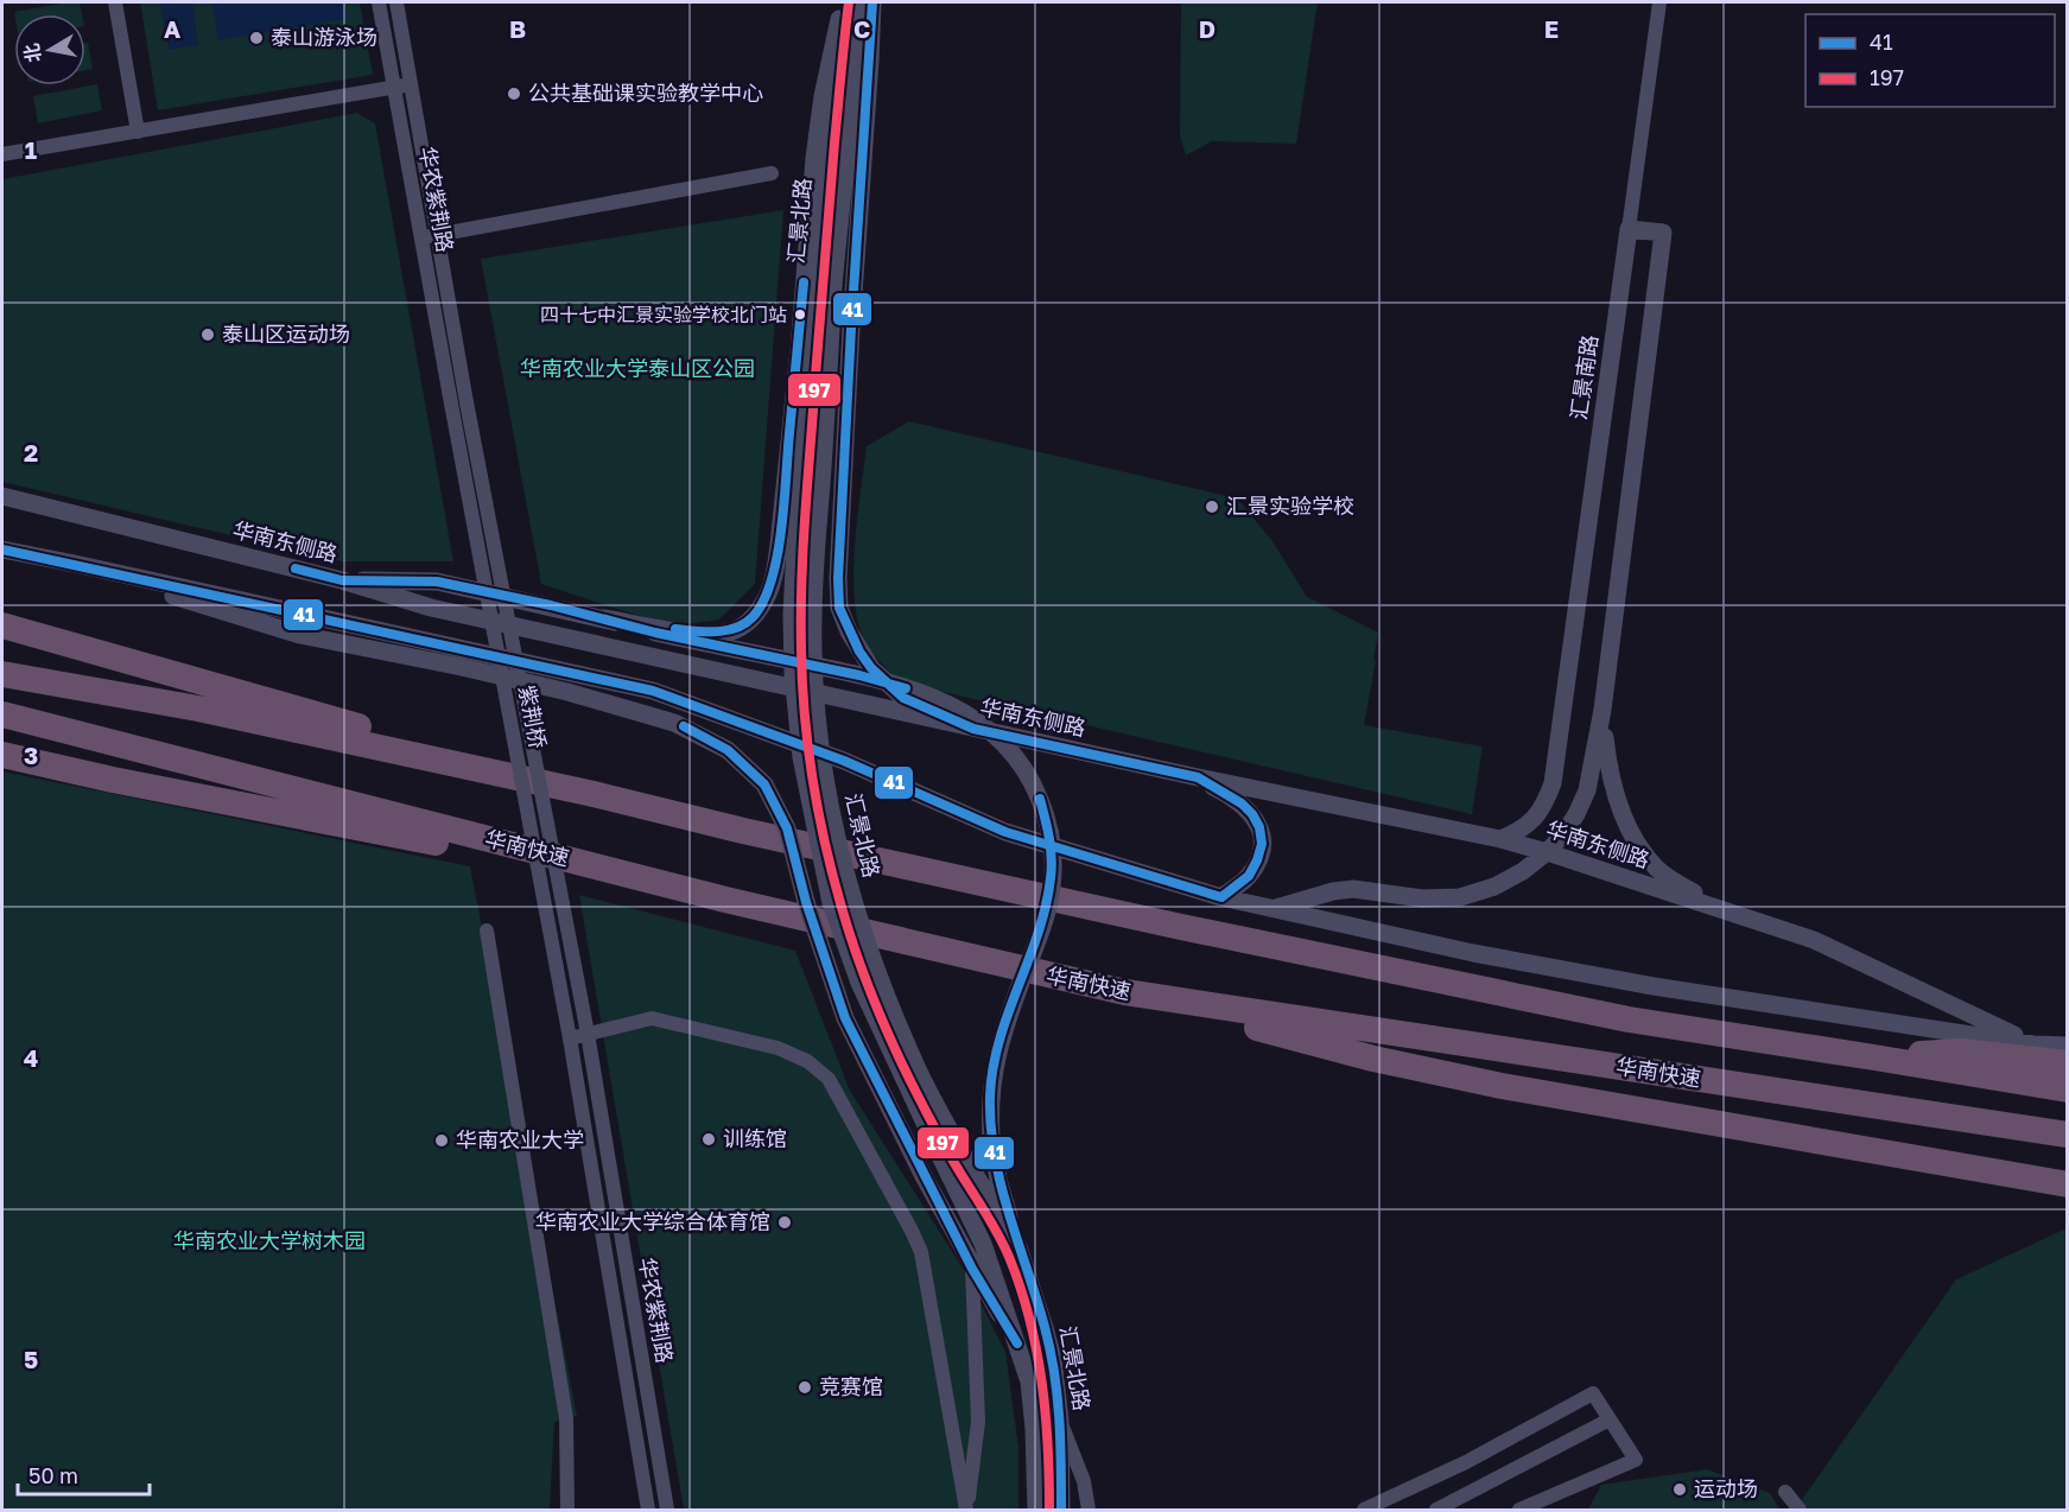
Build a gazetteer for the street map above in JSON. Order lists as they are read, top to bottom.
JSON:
{
  "streets": {
    "highway": ["华南快速"],
    "street": [
      "华农紫荆路",
      "汇景北路",
      "汇景南路",
      "华南东侧路",
      "紫荆桥"
    ]
  },
  "crossings": [
    ["华农紫荆路", "紫荆桥"],
    ["汇景南路", "华南东侧路"]
  ],
  "parks": ["华南农业大学泰山区公园", "华南农业大学树木园"],
  "places": [
    "泰山游泳场",
    "公共基础课实验教学中心",
    "四十七中汇景实验学校北门站",
    "泰山区运动场",
    "汇景实验学校",
    "训练馆",
    "华南农业大学",
    "华南农业大学综合体育馆",
    "竞赛馆",
    "运动场"
  ],
  "lines": ["transit line 41", "transit line 197"],
  "legend": ["41", "197"],
  "scale_bar": "50 m",
  "north": "left",
  "grid": {
    "columns": [
      "A",
      "B",
      "C",
      "D",
      "E"
    ],
    "rows": [
      "1",
      "2",
      "3",
      "4",
      "5"
    ]
  }
}
